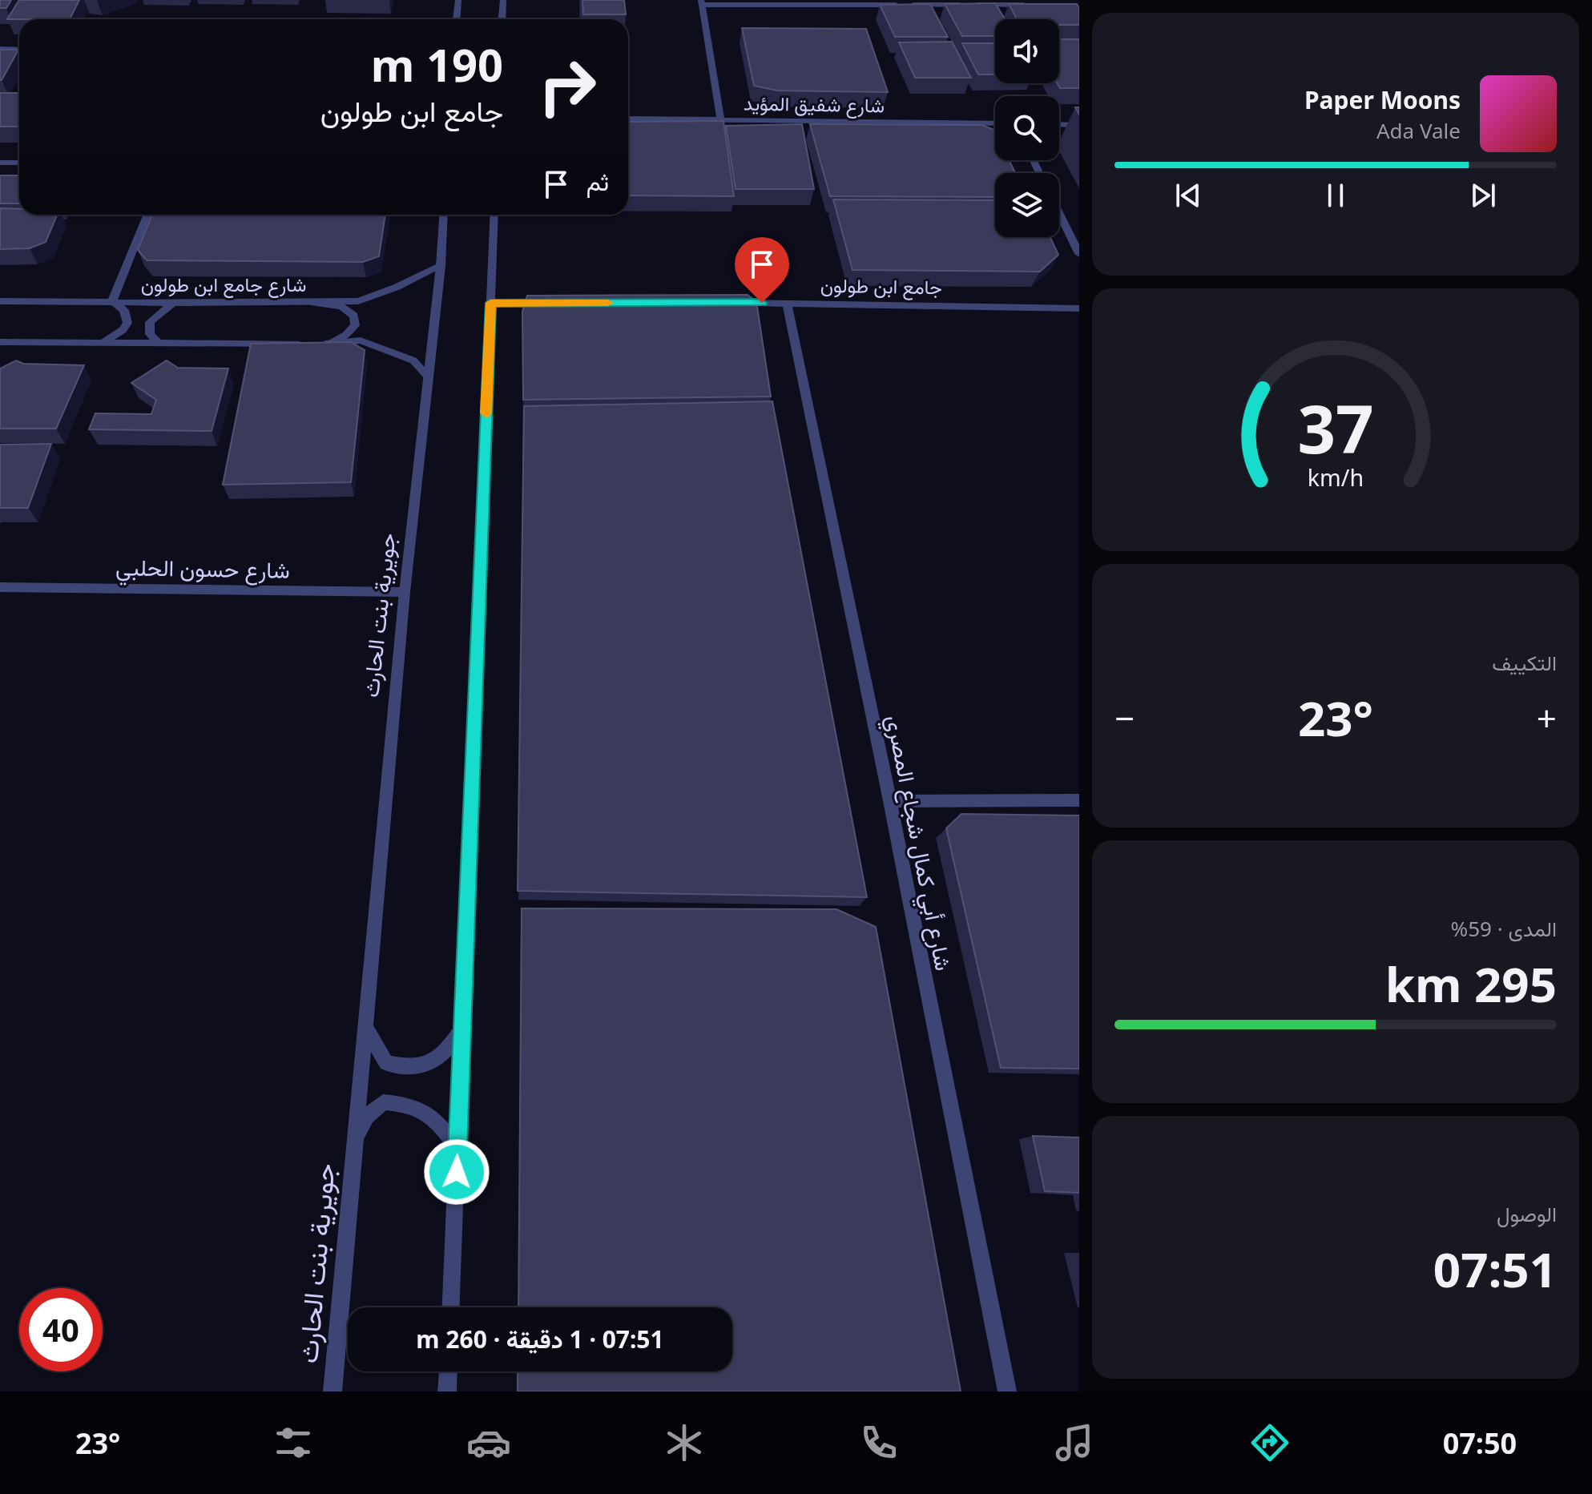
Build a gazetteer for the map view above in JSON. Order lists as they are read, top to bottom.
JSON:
{
  "streets": {
    "street": [
      "شارع شفيق المؤيد",
      "شارع جامع ابن طولون",
      "جامع ابن طولون",
      "شارع حسون الحلبي",
      "جويرية بنت الحارث",
      "شارع أبي كمال شجاع المصري"
    ]
  },
  "crossings": [
    ["شارع جامع ابن طولون", "جويرية بنت الحارث"],
    ["جامع ابن طولون", "شارع أبي كمال شجاع المصري"],
    ["شارع حسون الحلبي", "جويرية بنت الحارث"]
  ],
  "page": {
    "turn": ["190 m", "جامع ابن طولون"],
    "song": ["Paper Moons", "Ada Vale"],
    "then": "ثم",
    "tile": [
      "التكييف",
      ["المدى · 59%", "295 km"],
      ["الوصول", "07:51"]
    ],
    "heat": ["−", "23°", "+"],
    "limit": "40",
    "trip": "07:51 · 1 دقيقة · 260 m",
    "tabs": ["07:50", "23°"],
    "gauge": ["37", "km/h"]
  }
}
